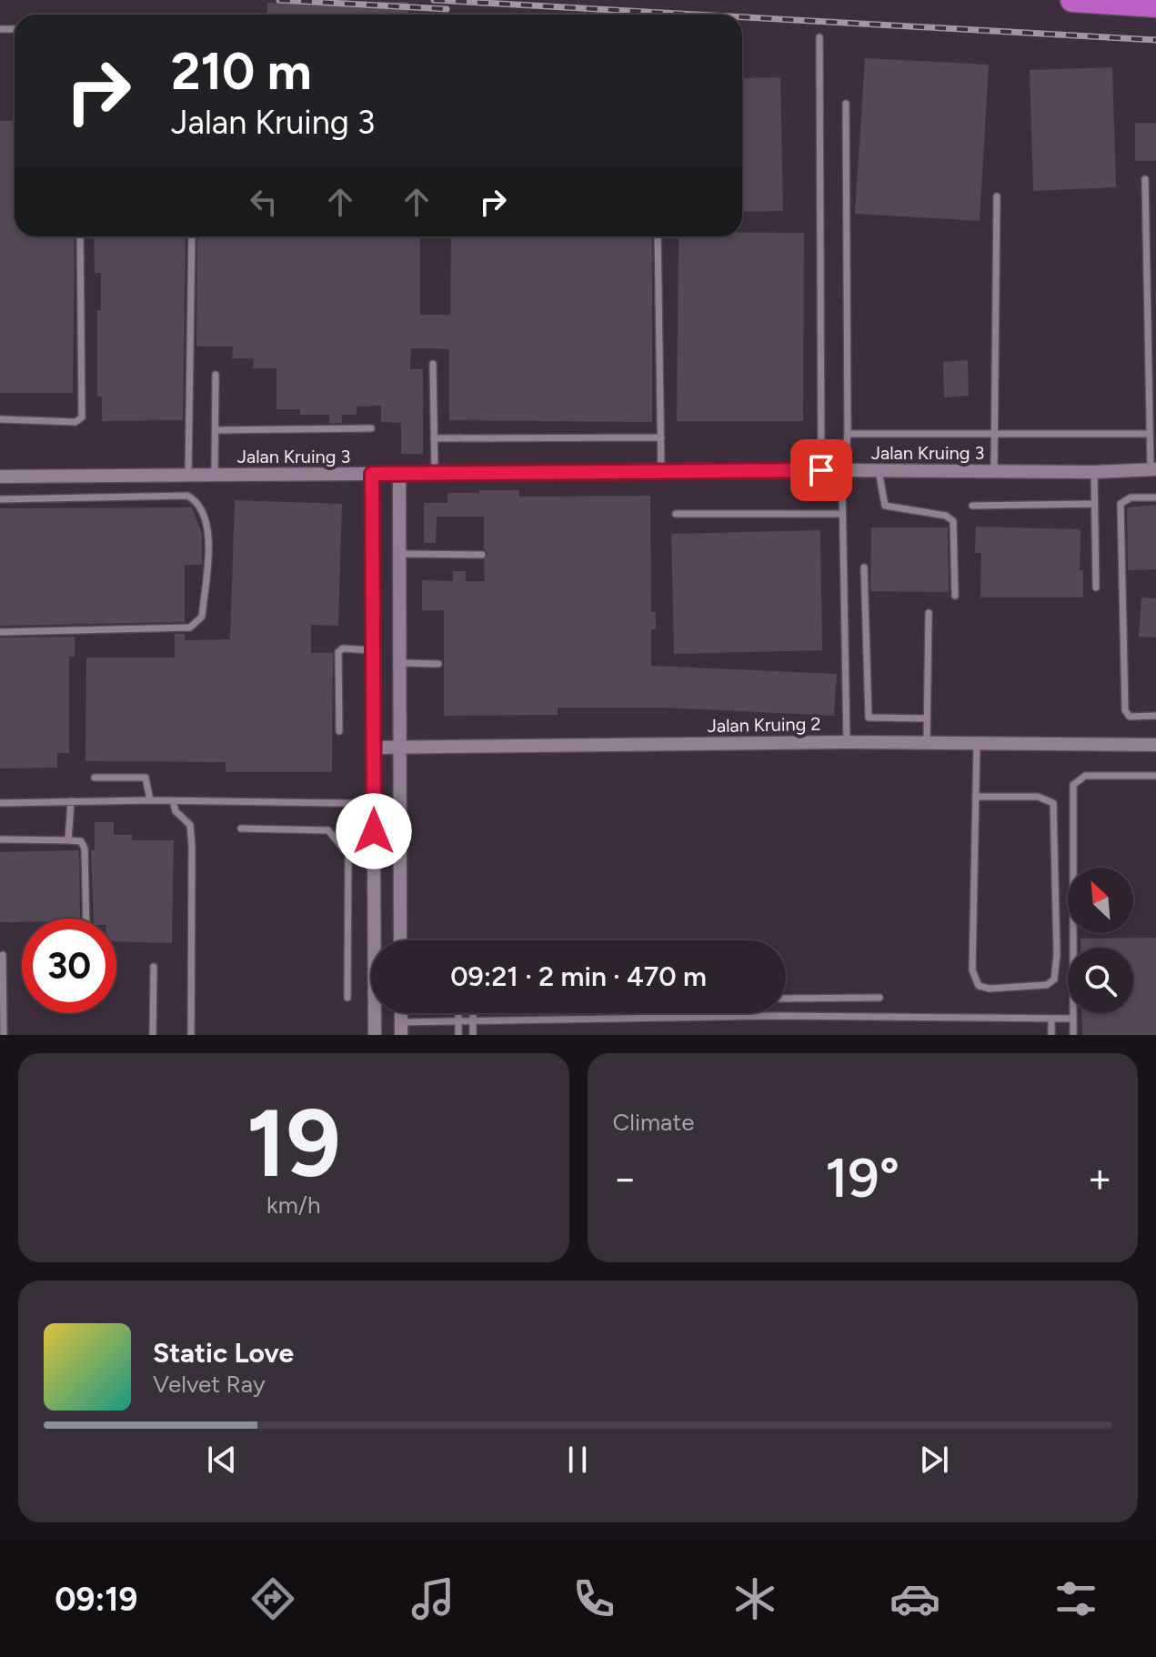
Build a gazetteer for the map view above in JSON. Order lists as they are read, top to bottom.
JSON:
{
  "streets": {
    "street": ["Jalan Kruing 3", "Jalan Kruing 2"]
  },
  "north": "top left",
  "page": {
    "turn": ["210 m", "Jalan Kruing 3"],
    "limit": "30",
    "trip": "09:21 · 2 min · 470 m",
    "tile": [
      ["19", "km/h"],
      "Climate"
    ],
    "heat": ["−", "19°", "+"],
    "song": ["Static Love", "Velvet Ray"],
    "tabs": "09:19"
  }
}
